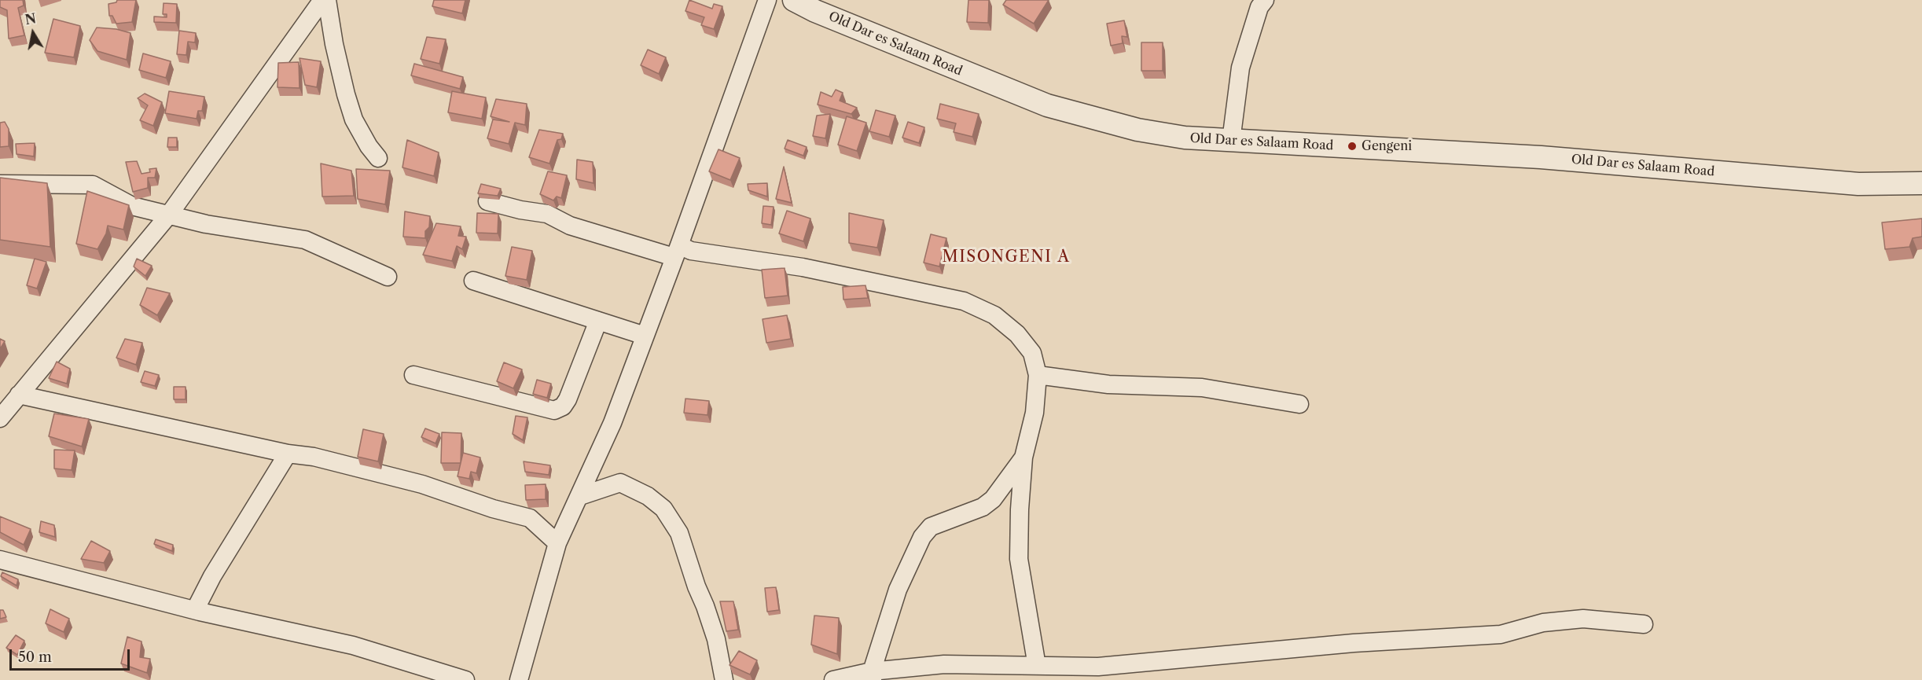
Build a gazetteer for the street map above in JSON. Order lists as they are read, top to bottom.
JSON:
{
  "streets": {
    "street": ["Old Dar es Salaam Road"]
  },
  "districts": ["MISONGENI A"],
  "places": ["Gengeni"],
  "scale_bar": "50 m",
  "north": "top"
}
